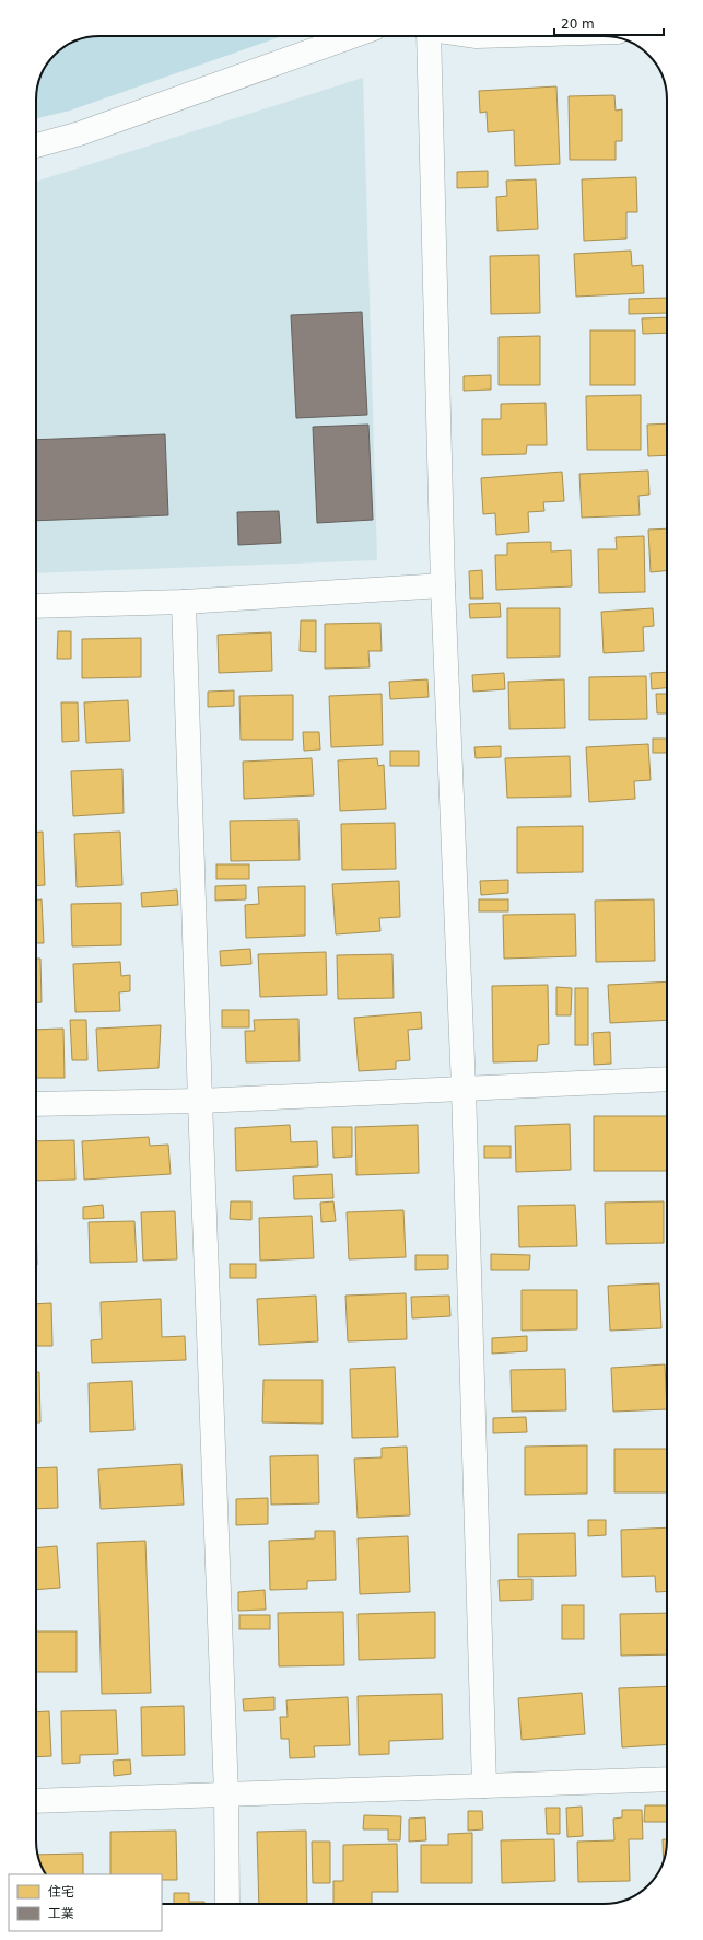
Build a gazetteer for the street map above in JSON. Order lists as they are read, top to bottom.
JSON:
{
  "legend": ["住宅", "工業"],
  "scale_bar": "20 m"
}
